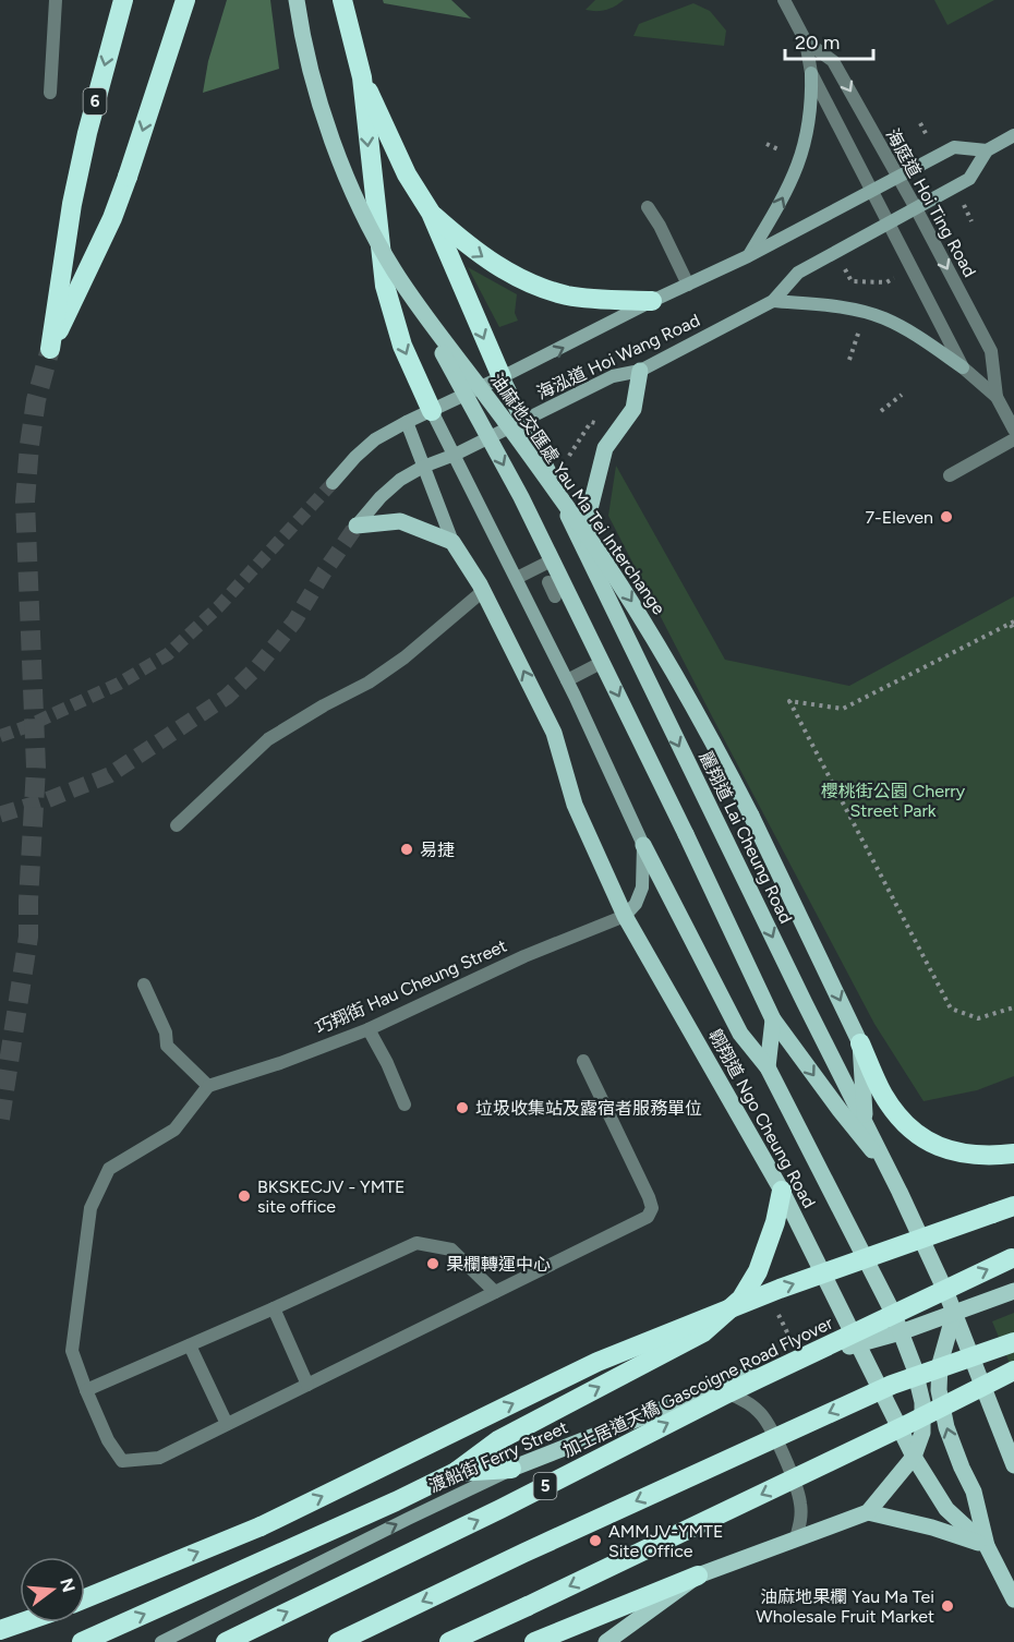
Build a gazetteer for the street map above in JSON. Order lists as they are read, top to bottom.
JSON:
{
  "streets": {
    "highway": ["6", "加士居道天橋 Gascoigne Road Flyover", "5"],
    "main road": [
      "油麻地交匯處 Yau Ma Tei Interchange",
      "麗翔道 Lai Cheung Road",
      "翺翔道 Ngo Cheung Road",
      "渡船街 Ferry Street"
    ],
    "street": ["海庭道 Hoi Ting Road", "海泓道 Hoi Wang Road", "巧翔街 Hau Cheung Street"]
  },
  "crossings": [
    ["海庭道 Hoi Ting Road", "海泓道 Hoi Wang Road"],
    ["海泓道 Hoi Wang Road", "麗翔道 Lai Cheung Road"],
    ["麗翔道 Lai Cheung Road", "渡船街 Ferry Street"],
    ["巧翔街 Hau Cheung Street", "翺翔道 Ngo Cheung Road"],
    ["翺翔道 Ngo Cheung Road", "渡船街 Ferry Street"]
  ],
  "one_way": ["渡船街 Ferry Street"],
  "parks": ["櫻桃街公園 Cherry Street Park"],
  "places": [
    "7-Eleven",
    "易捷",
    "垃圾收集站及露宿者服務單位",
    "BKSKECJV - YMTE site office",
    "果欄轉運中心",
    "AMMJV-YMTE Site Office",
    "油麻地果欄 Yau Ma Tei Wholesale Fruit Market"
  ],
  "scale_bar": "20 m",
  "north": "right"
}
